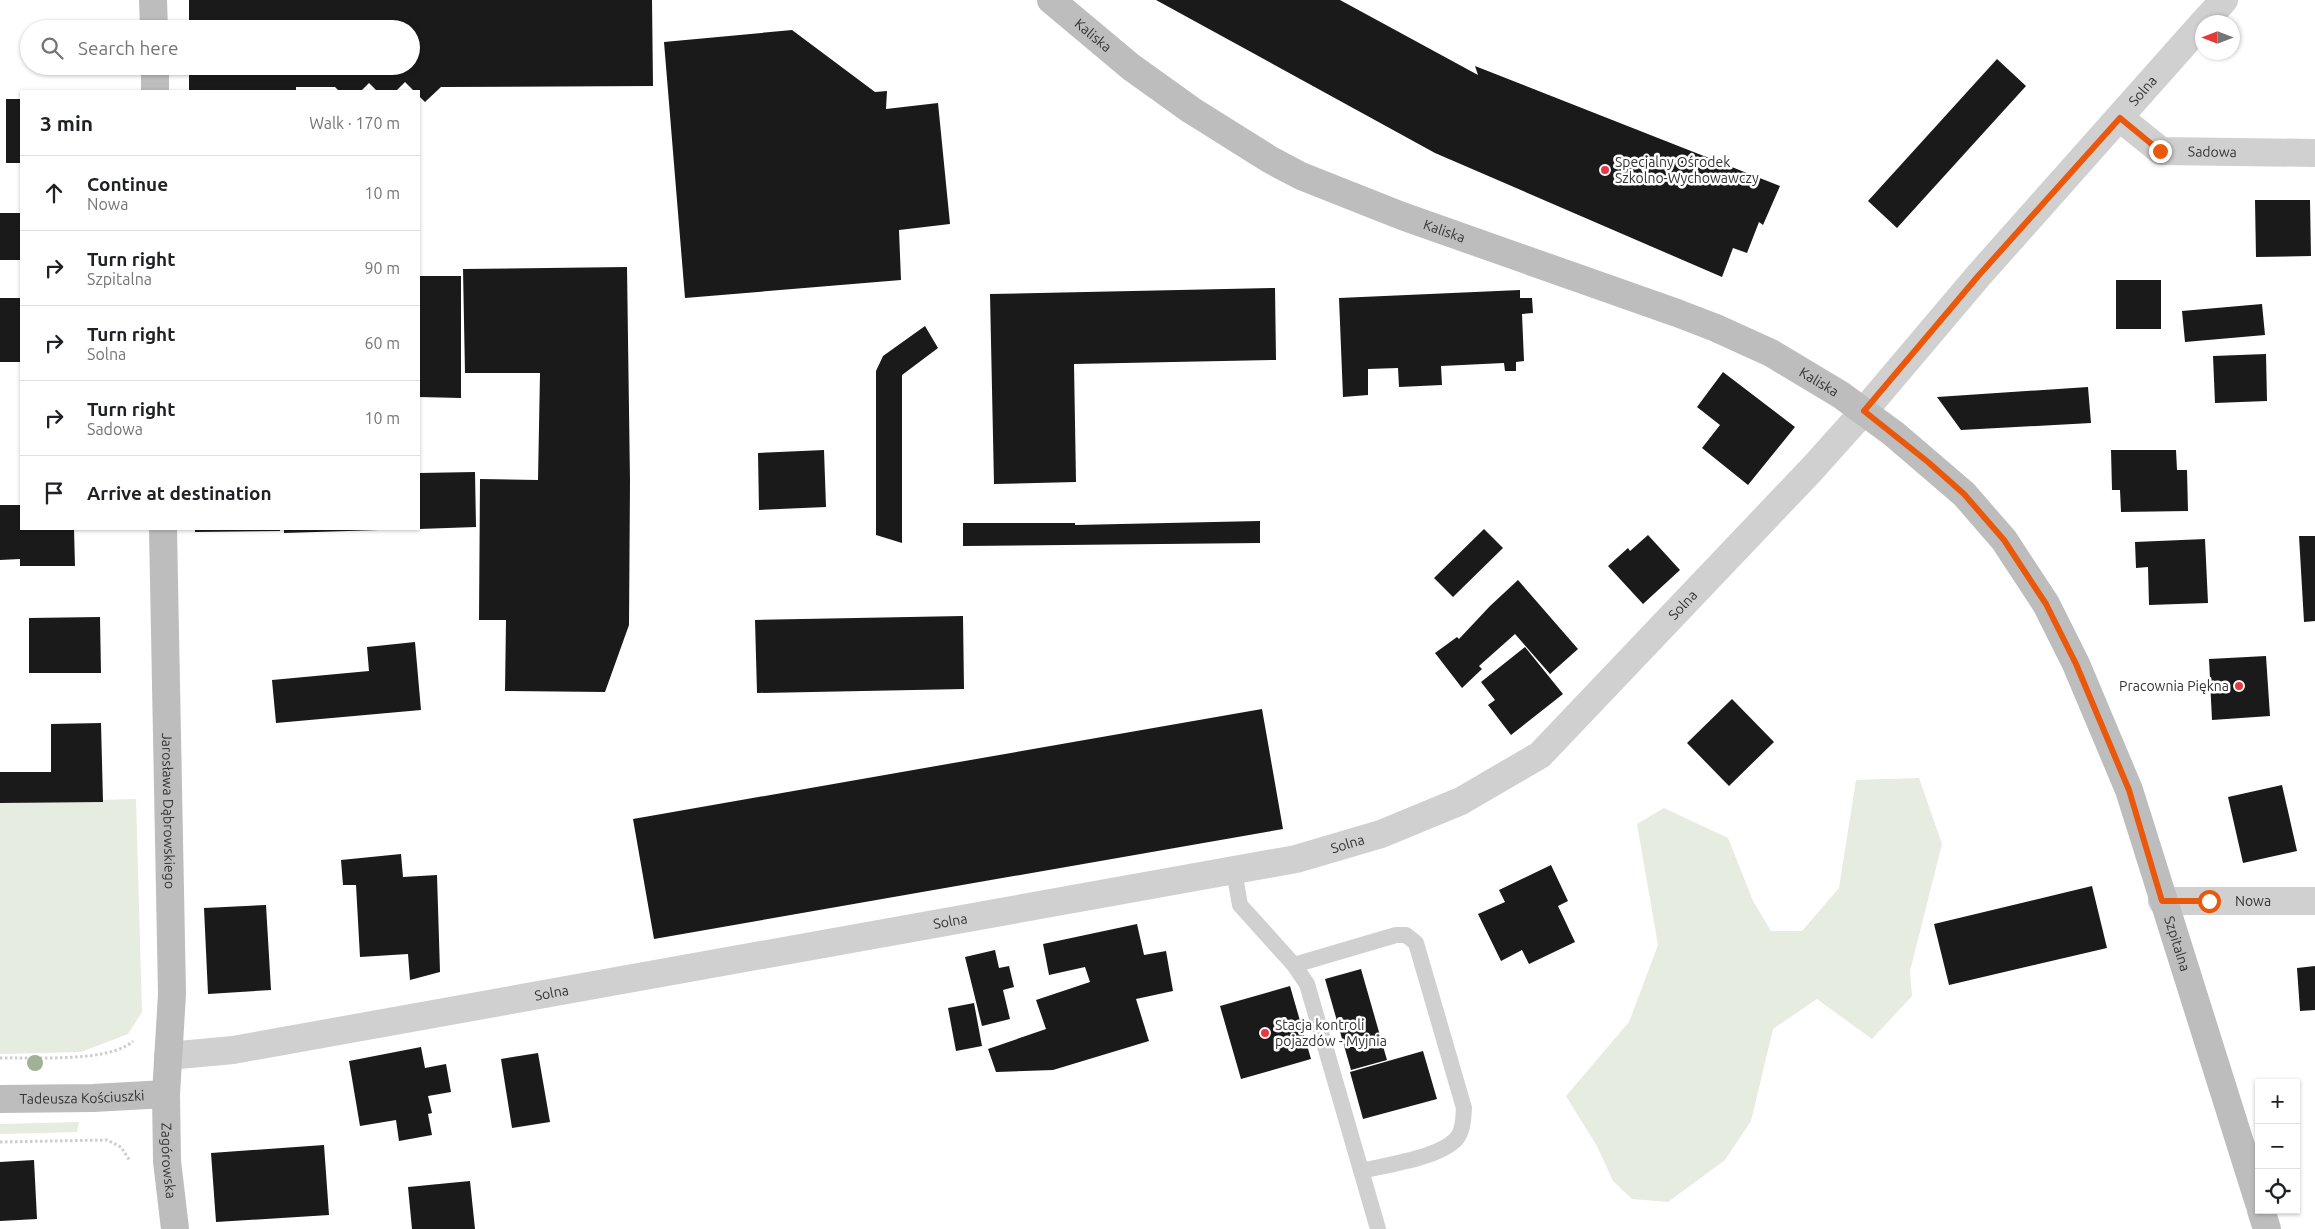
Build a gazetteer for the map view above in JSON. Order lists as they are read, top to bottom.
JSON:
{
  "streets": {
    "street": [
      "Kaliska",
      "Solna",
      "Sadowa",
      "Jarosława Dąbrowskiego",
      "Nowa",
      "Szpitalna",
      "Tadeusza Kościuszki",
      "Zagórowska"
    ]
  },
  "crossings": [
    ["Kaliska", "Solna"],
    ["Kaliska", "Szpitalna"],
    ["Solna", "Sadowa"],
    ["Solna", "Jarosława Dąbrowskiego"],
    ["Solna", "Szpitalna"],
    ["Jarosława Dąbrowskiego", "Tadeusza Kościuszki"],
    ["Jarosława Dąbrowskiego", "Zagórowska"],
    ["Nowa", "Szpitalna"],
    ["Tadeusza Kościuszki", "Zagórowska"]
  ],
  "places": ["Specjalny Ośrodek Szkolno-Wychowawczy", "Pracownia Piękna", "Stacja kontroli pojazdów - Myjnia"],
  "north": "left",
  "page": {
    "search": "Search here",
    "heading": ["3 min", "Walk · 170 m"],
    "list": [
      ["Continue", "Nowa", "10 m"],
      ["Turn right", "Szpitalna", "90 m"],
      ["Turn right", "Solna", "60 m"],
      ["Turn right", "Sadowa", "10 m"],
      "Arrive at destination"
    ],
    "map_buttons": ["+", "−"]
  }
}
